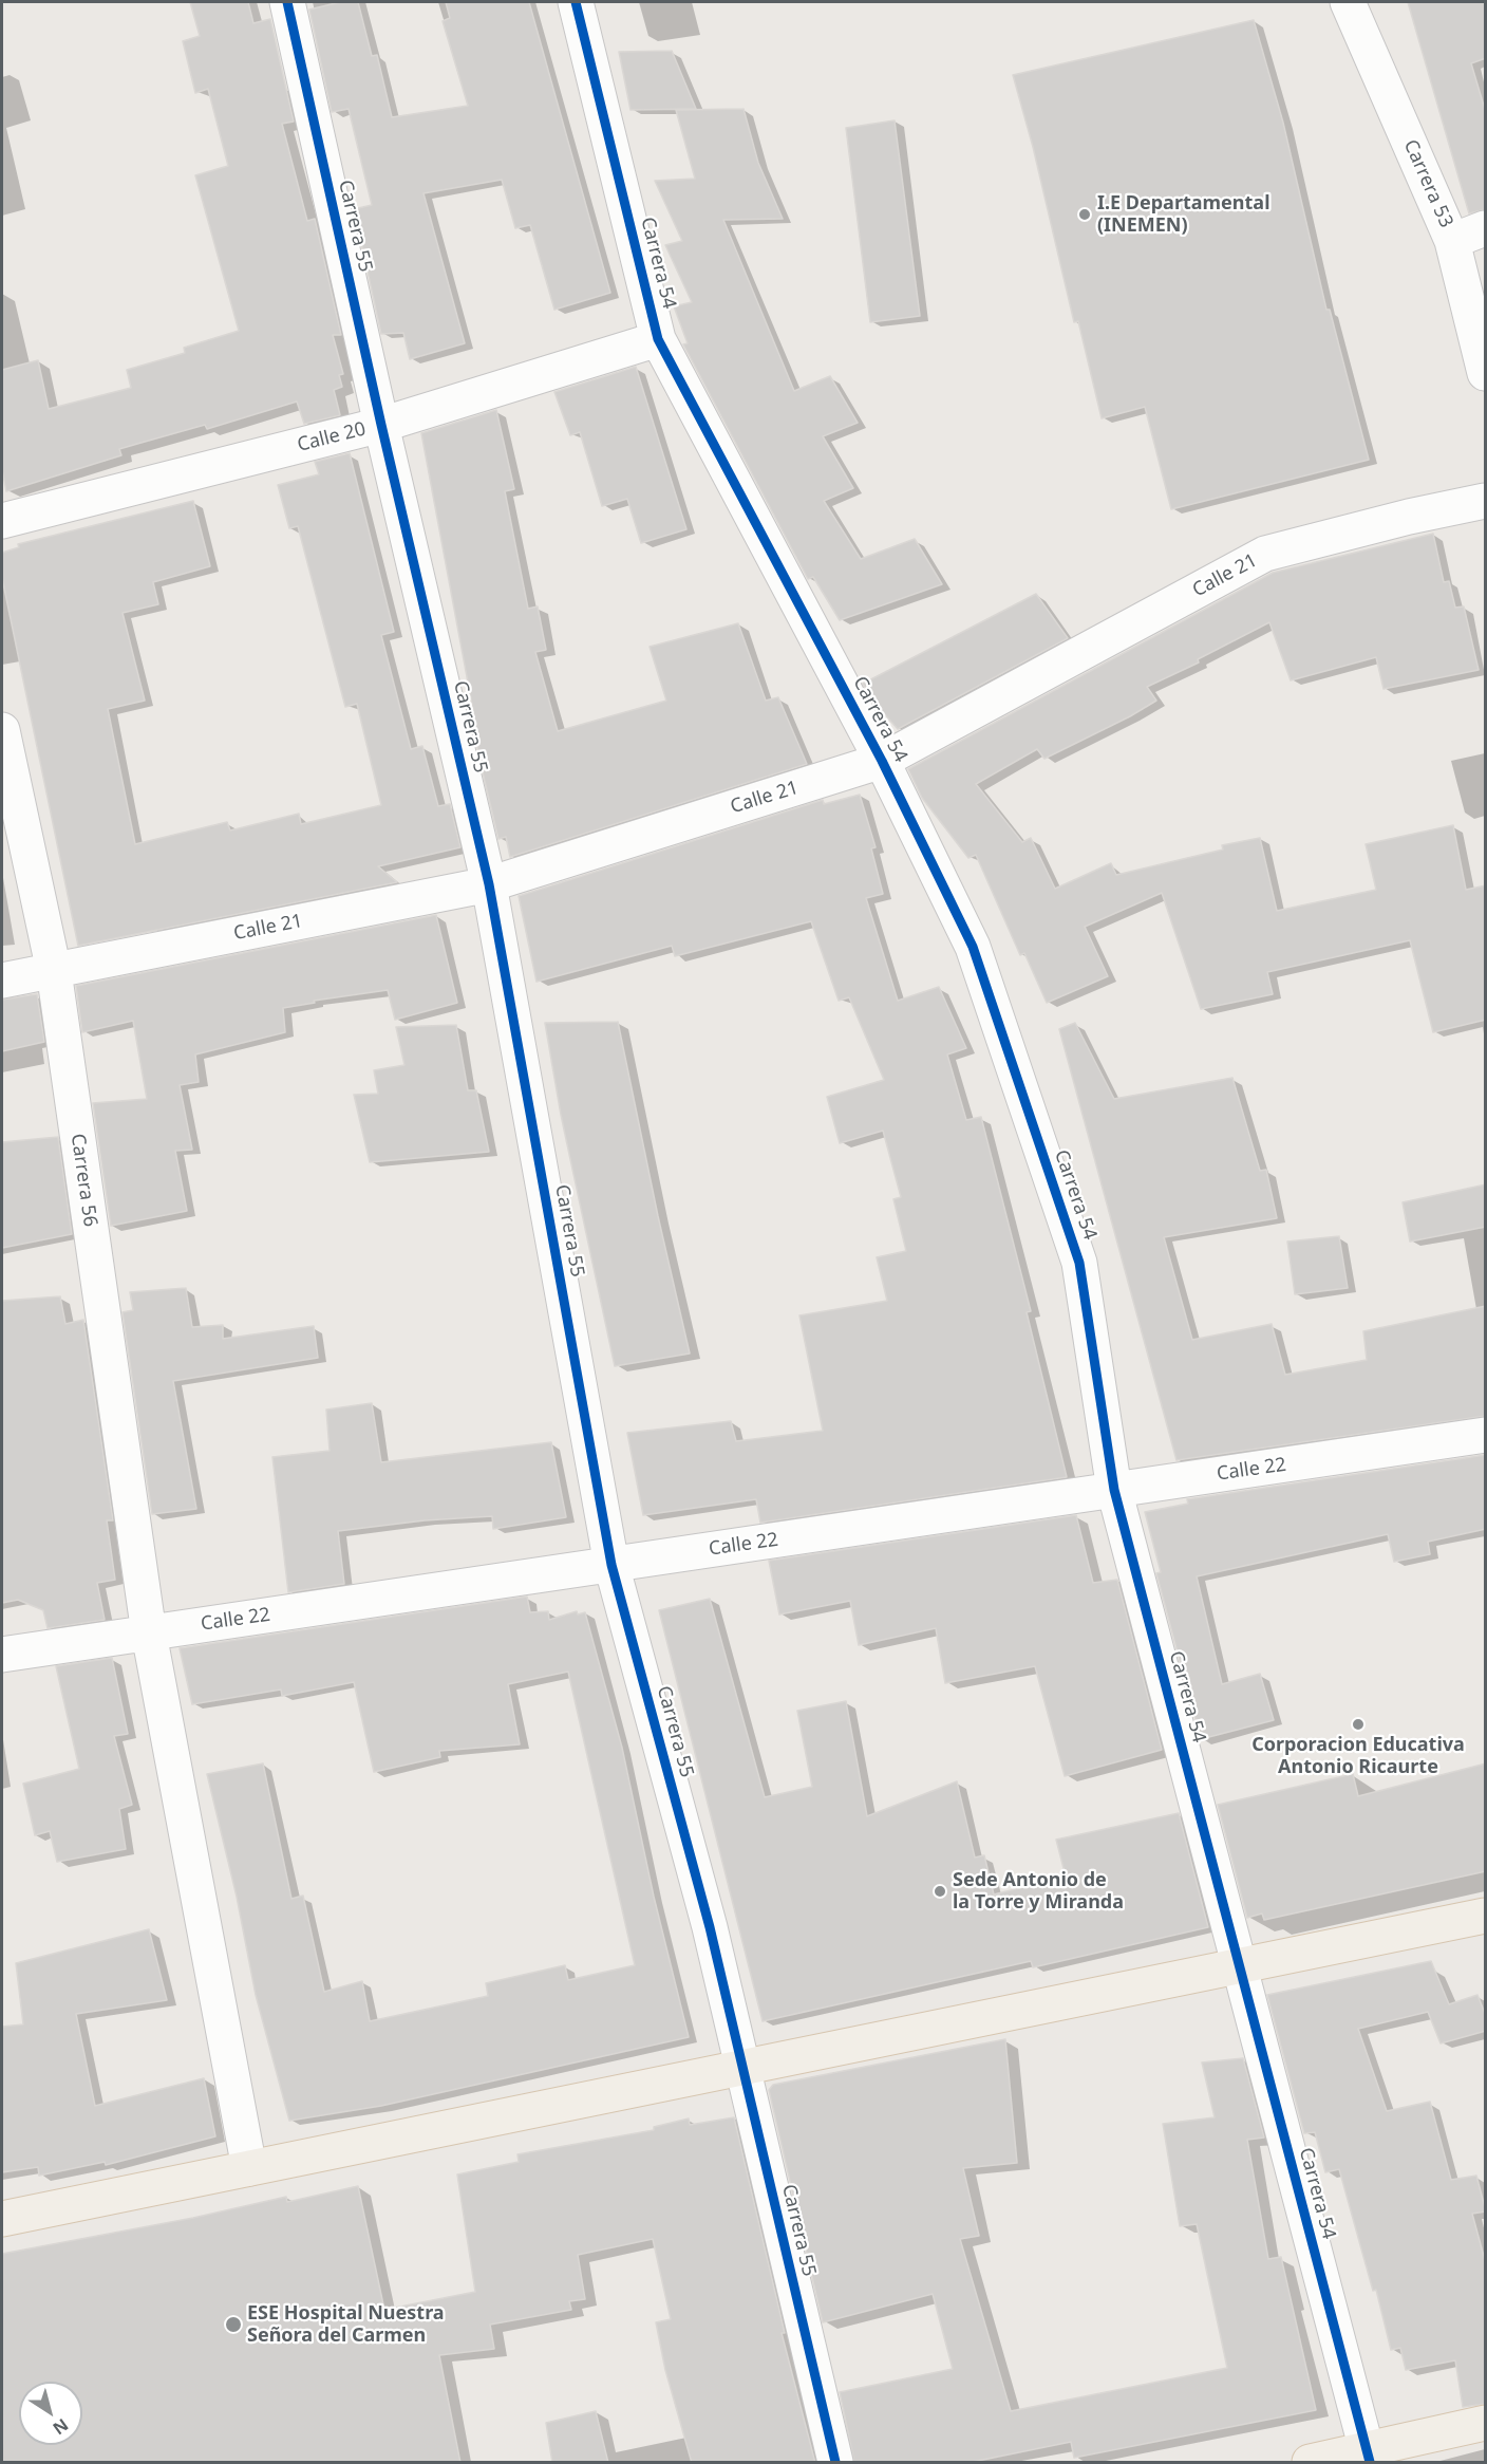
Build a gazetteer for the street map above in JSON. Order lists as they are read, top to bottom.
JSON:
{
  "streets": {
    "street": [
      "Carrera 53",
      "Carrera 55",
      "Carrera 54",
      "Calle 20",
      "Calle 21",
      "Carrera 56",
      "Calle 22"
    ]
  },
  "crossings": [
    ["Carrera 55", "Calle 20"],
    ["Carrera 55", "Calle 21"],
    ["Carrera 55", "Calle 22"],
    ["Carrera 54", "Calle 20"],
    ["Carrera 54", "Calle 21"],
    ["Carrera 54", "Calle 22"],
    ["Calle 21", "Carrera 56"],
    ["Carrera 56", "Calle 22"]
  ],
  "places": [
    "I.E Departamental (INEMEN)",
    "Corporacion Educativa Antonio Ricaurte",
    "Sede Antonio de la Torre y Miranda",
    "ESE Hospital Nuestra Señora del Carmen"
  ],
  "north": "bottom right"
}
